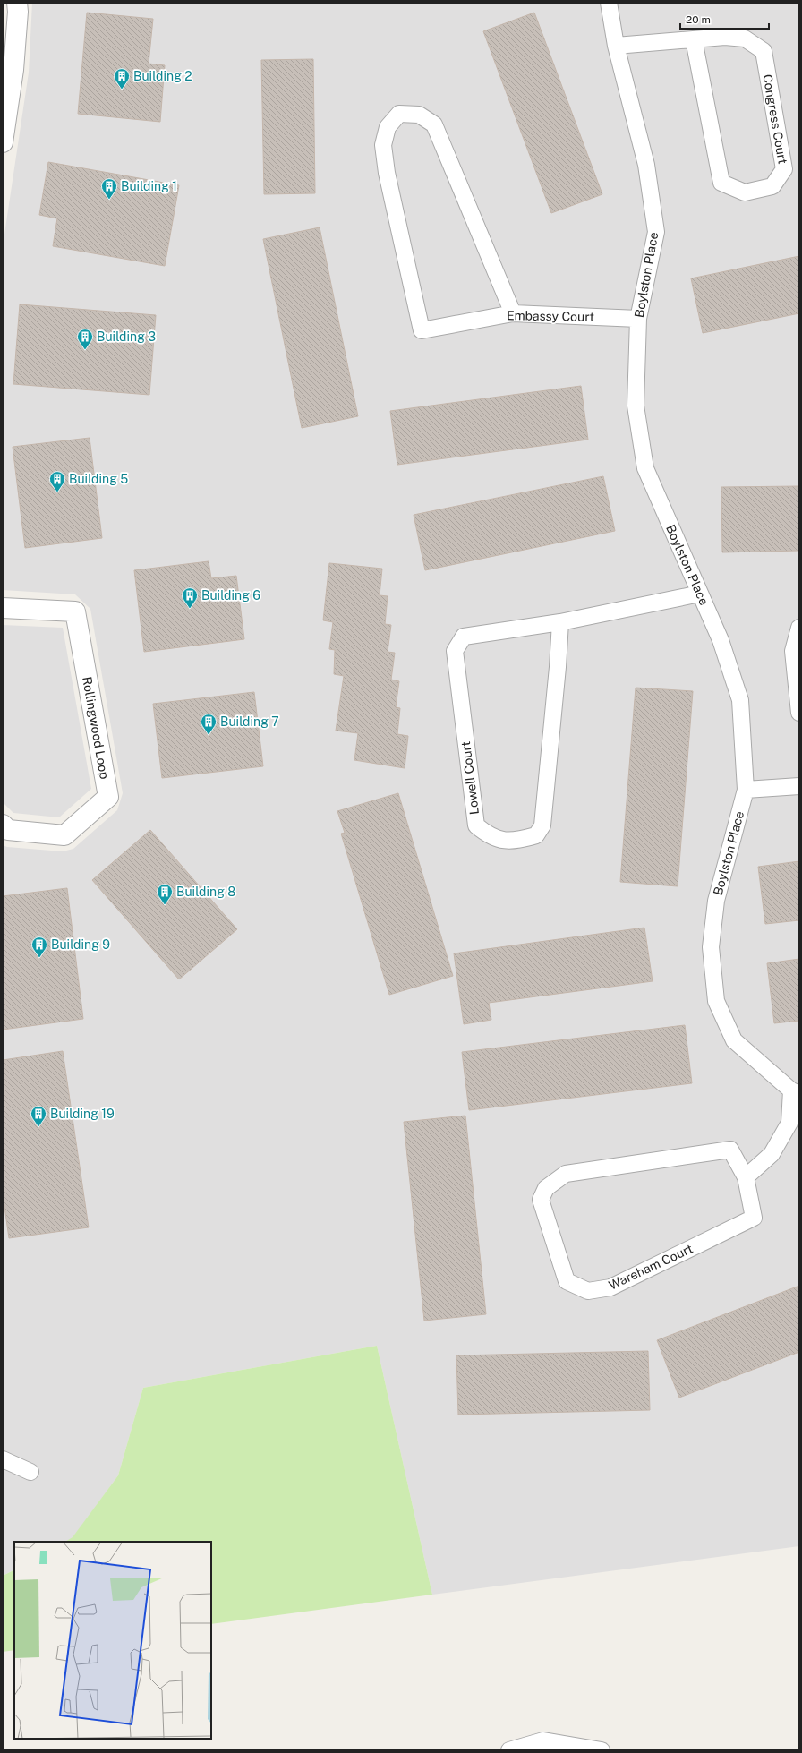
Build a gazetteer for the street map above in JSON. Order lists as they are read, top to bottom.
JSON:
{
  "streets": {
    "street": ["Rollingwood Loop"],
    "lane": [
      "Congress Court",
      "Boylston Place",
      "Embassy Court",
      "Lowell Court",
      "Wareham Court"
    ]
  },
  "crossings": [
    ["Congress Court", "Boylston Place"],
    ["Boylston Place", "Embassy Court"],
    ["Boylston Place", "Lowell Court"]
  ],
  "places": {
    "building": [
      "Building 2",
      "Building 1",
      "Building 3",
      "Building 5",
      "Building 6",
      "Building 7",
      "Building 8",
      "Building 9",
      "Building 19"
    ]
  },
  "scale_bar": "20 m"
}
